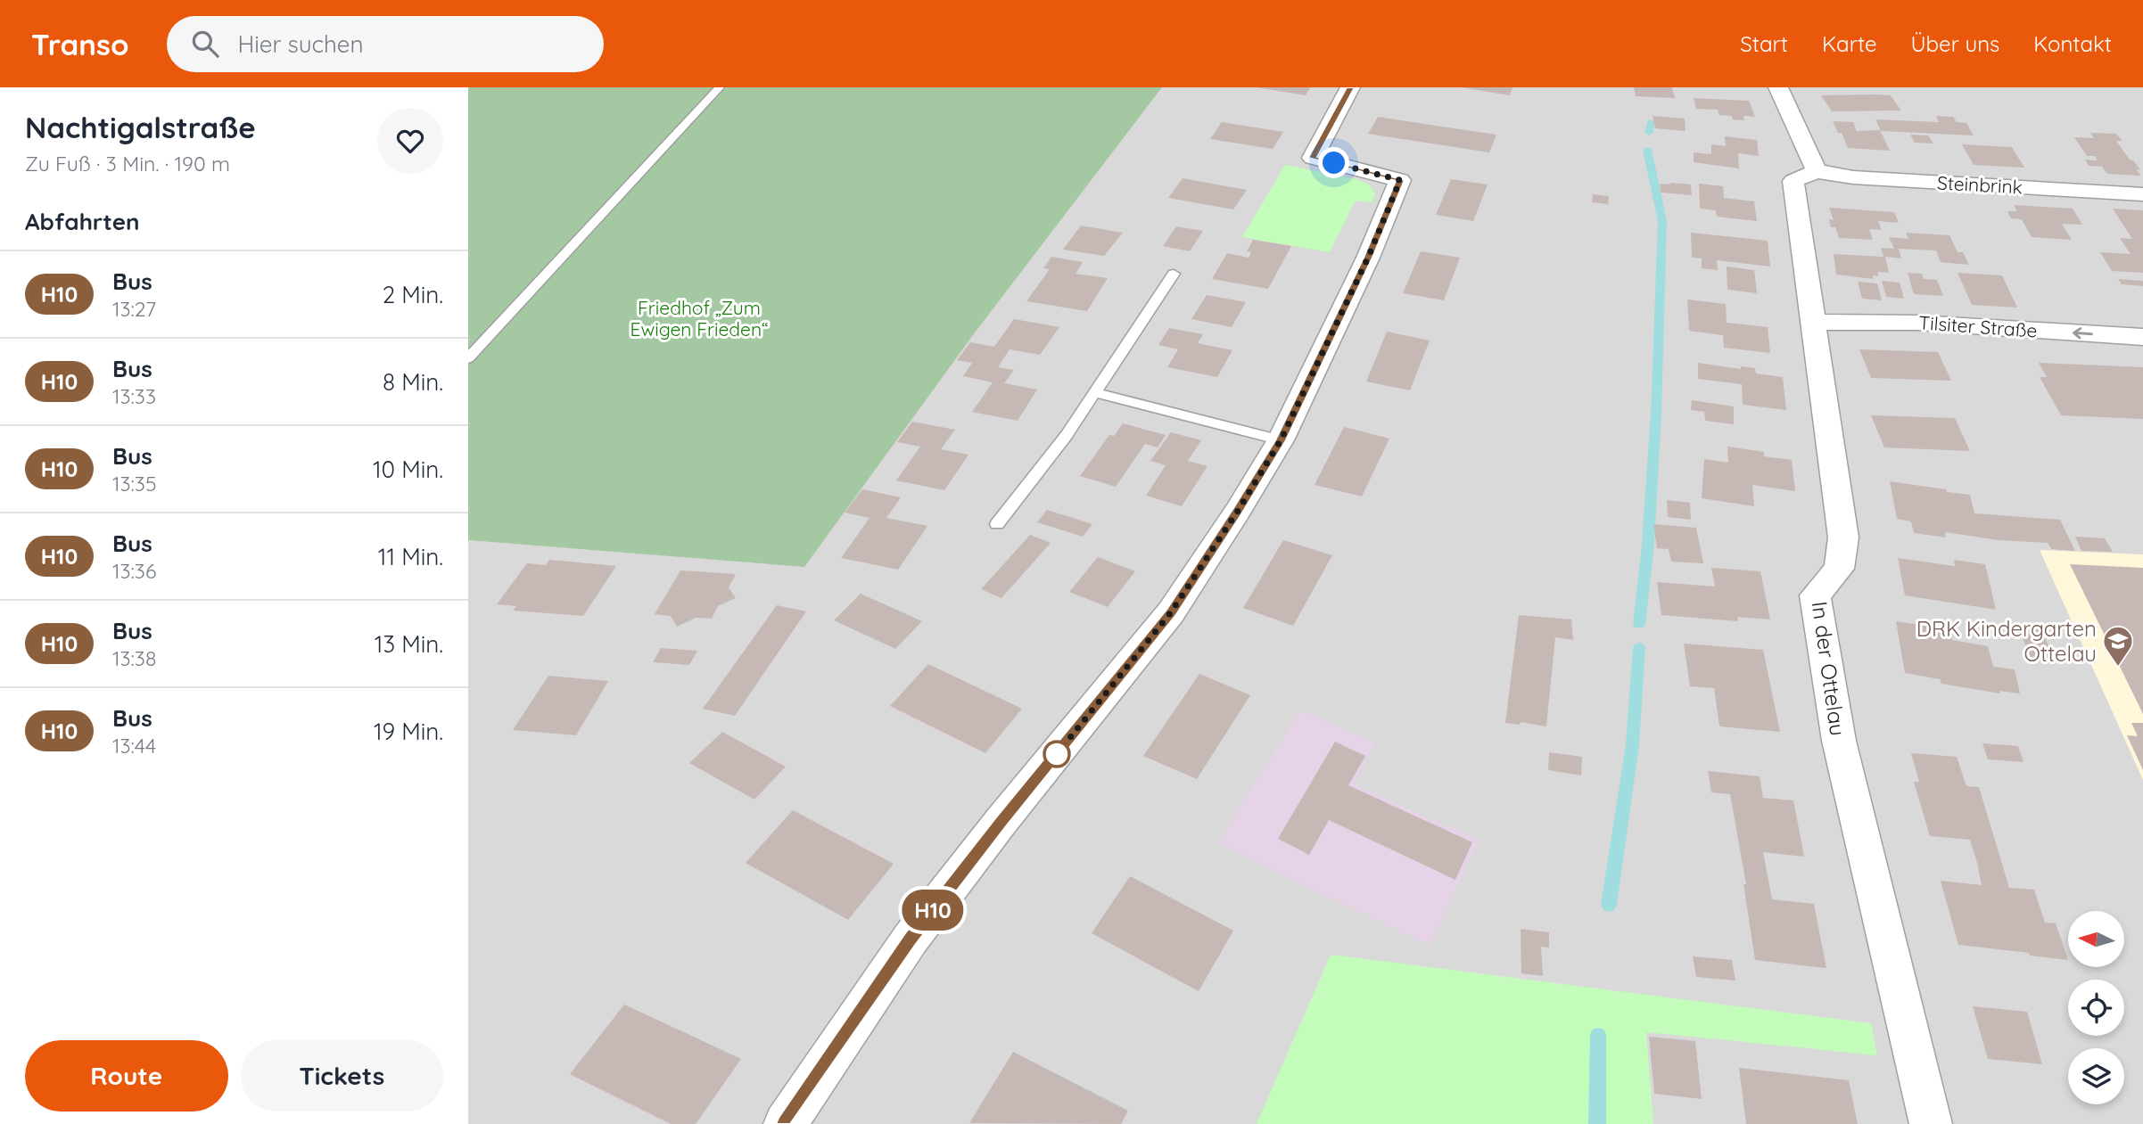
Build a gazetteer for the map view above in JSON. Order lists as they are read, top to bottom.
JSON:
{
  "streets": {
    "street": ["Steinbrink", "Tilsiter Straße", "In der Ottelau"]
  },
  "crossings": [
    ["Steinbrink", "In der Ottelau"],
    ["Tilsiter Straße", "In der Ottelau"]
  ],
  "one_way": ["Tilsiter Straße"],
  "parks": ["Friedhof „Zum Ewigen Frieden“"],
  "places": {
    "school or university": ["DRK Kindergarten Ottelau"]
  },
  "lines": ["bus line H10"],
  "north": "left",
  "page": {
    "header": "Transo",
    "search": "Hier suchen",
    "nav": [
      "Start",
      "Karte",
      "Über uns",
      "Kontakt"
    ],
    "heading": [
      ["Nachtigalstraße", "Zu Fuß · 3 Min. · 190 m"],
      "Abfahrten"
    ],
    "on_map": "H10",
    "list": [
      {
        "mark": "H10",
        "name": "Bus",
        "note": "13:27",
        "value": "2 Min."
      },
      {
        "mark": "H10",
        "name": "Bus",
        "note": "13:33",
        "value": "8 Min."
      },
      {
        "mark": "H10",
        "name": "Bus",
        "note": "13:35",
        "value": "10 Min."
      },
      {
        "mark": "H10",
        "name": "Bus",
        "note": "13:36",
        "value": "11 Min."
      },
      {
        "mark": "H10",
        "name": "Bus",
        "note": "13:38",
        "value": "13 Min."
      },
      {
        "mark": "H10",
        "name": "Bus",
        "note": "13:44",
        "value": "19 Min."
      }
    ],
    "buttons": ["Route", "Tickets"]
  }
}
